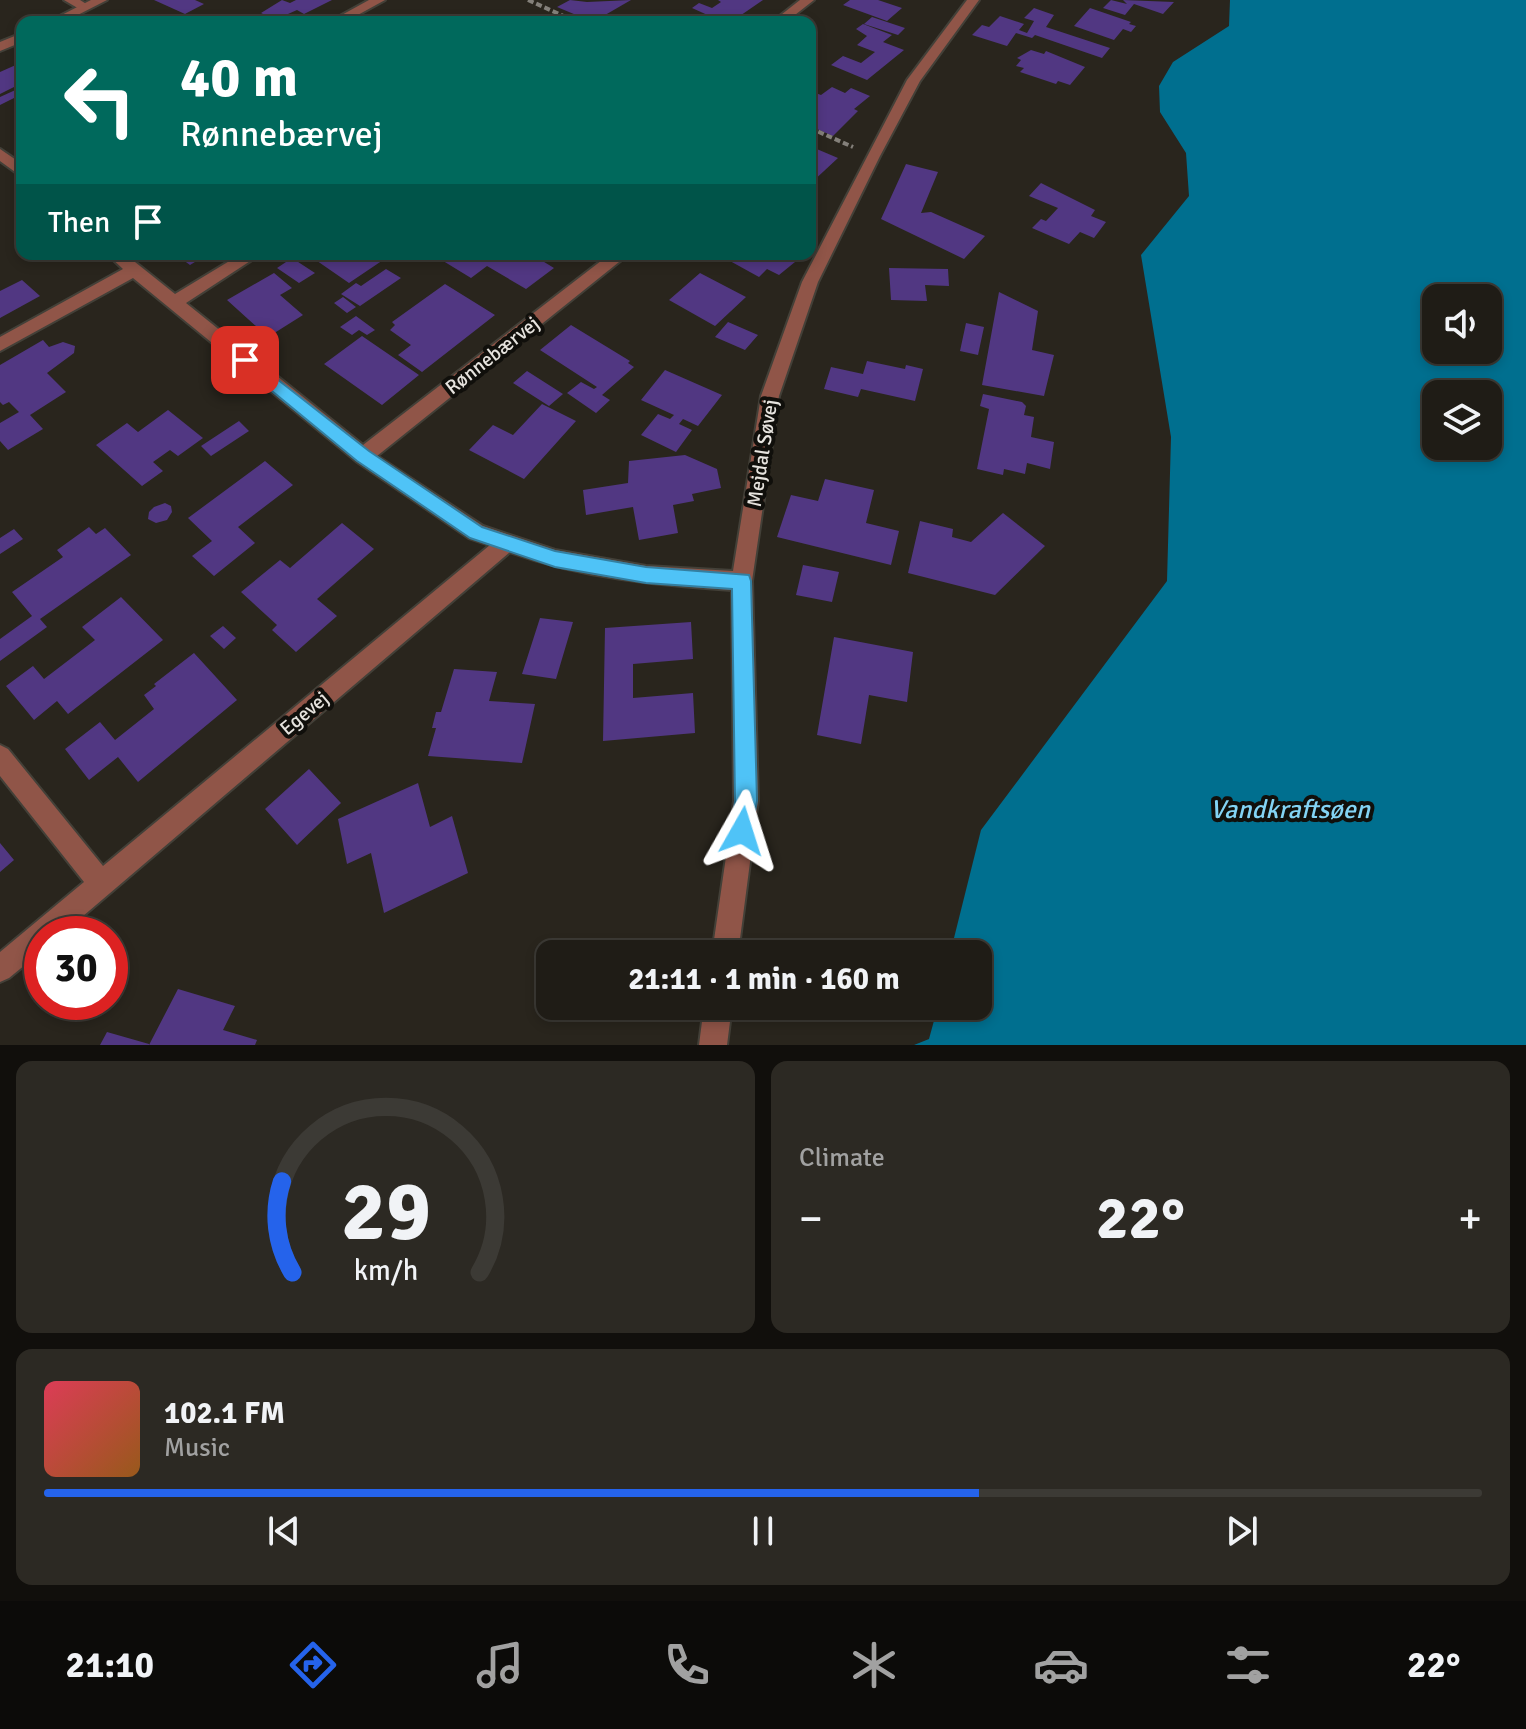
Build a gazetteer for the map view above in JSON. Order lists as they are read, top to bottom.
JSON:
{
  "streets": {
    "street": ["Rønnebærvej", "Mejdal Søvej", "Egevej"]
  },
  "water": ["Vandkraftsøen"],
  "page": {
    "turn": ["40 m", "Rønnebærvej"],
    "then": "Then",
    "limit": "30",
    "trip": "21:11 · 1 min · 160 m",
    "tile": "Climate",
    "heat": ["−", "22°", "+"],
    "song": ["102.1 FM", "Music"],
    "tabs": ["21:10", "22°"],
    "gauge": ["29", "km/h"]
  }
}
